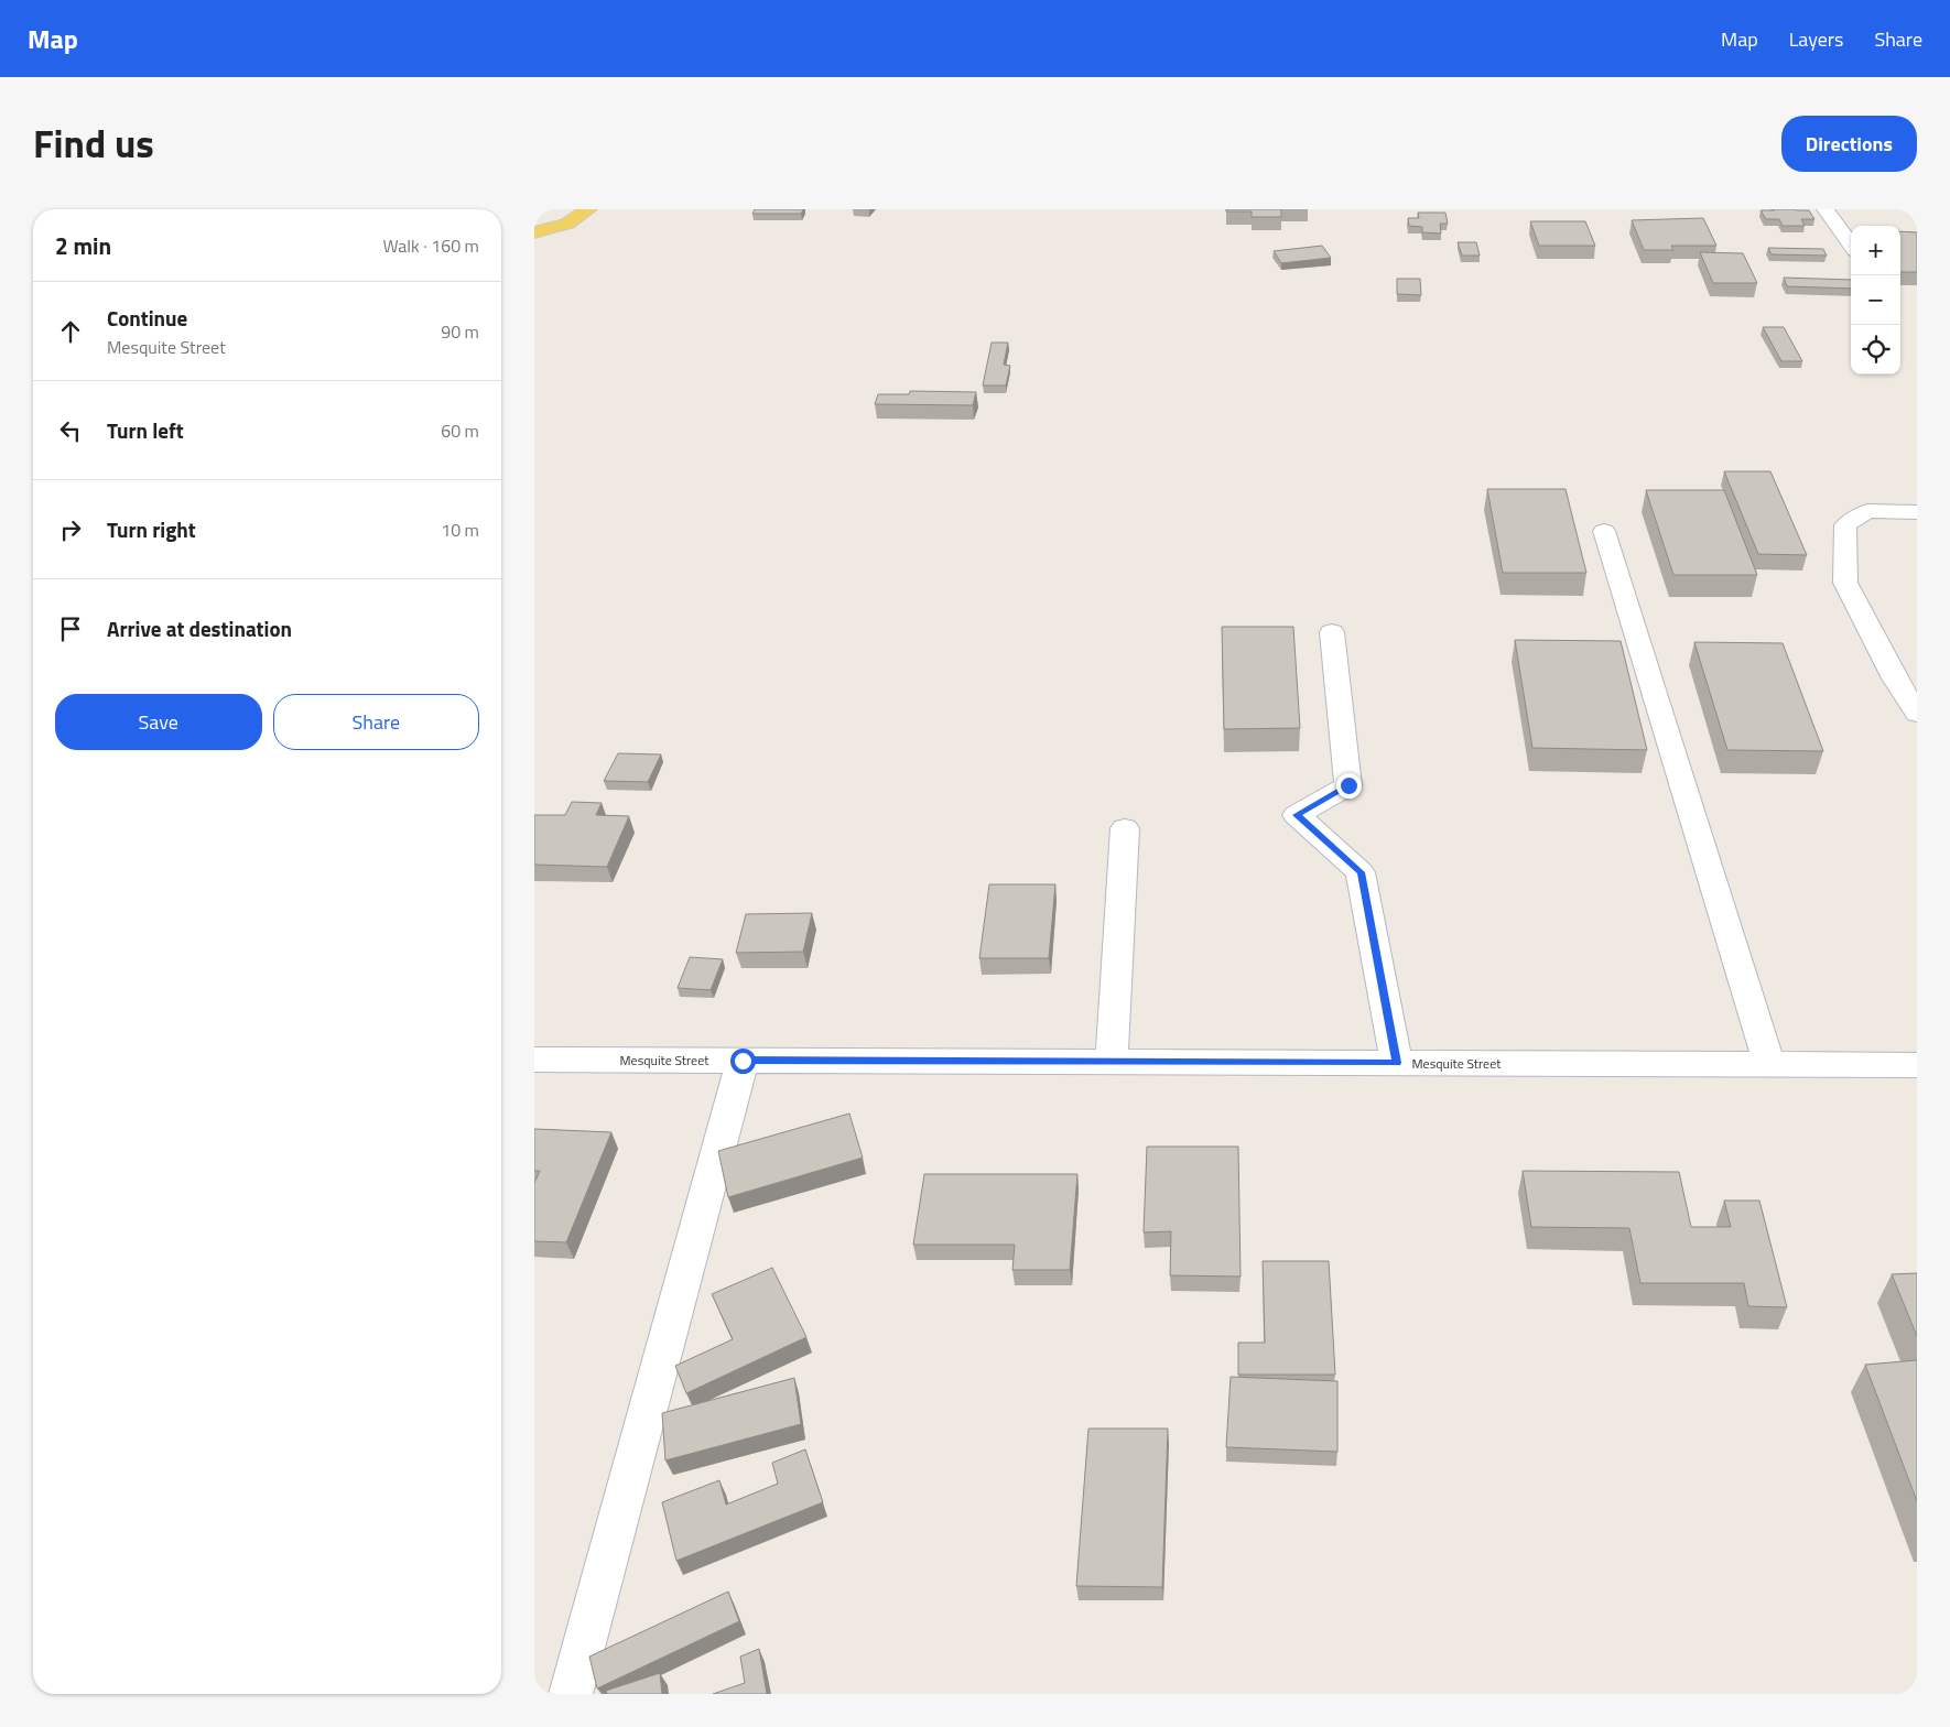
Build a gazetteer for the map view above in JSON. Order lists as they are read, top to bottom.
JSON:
{
  "streets": {
    "street": ["Mesquite Street"]
  },
  "page": {
    "header": "Map",
    "nav": ["Map", "Layers", "Share"],
    "title": "Find us",
    "buttons": [
      "Directions",
      ["Save", "Share"]
    ],
    "heading": ["2 min", "Walk · 160 m"],
    "map_buttons": ["+", "−"],
    "list": [
      ["Continue", "Mesquite Street", "90 m"],
      ["Turn left", "60 m"],
      ["Turn right", "10 m"],
      "Arrive at destination"
    ]
  }
}
